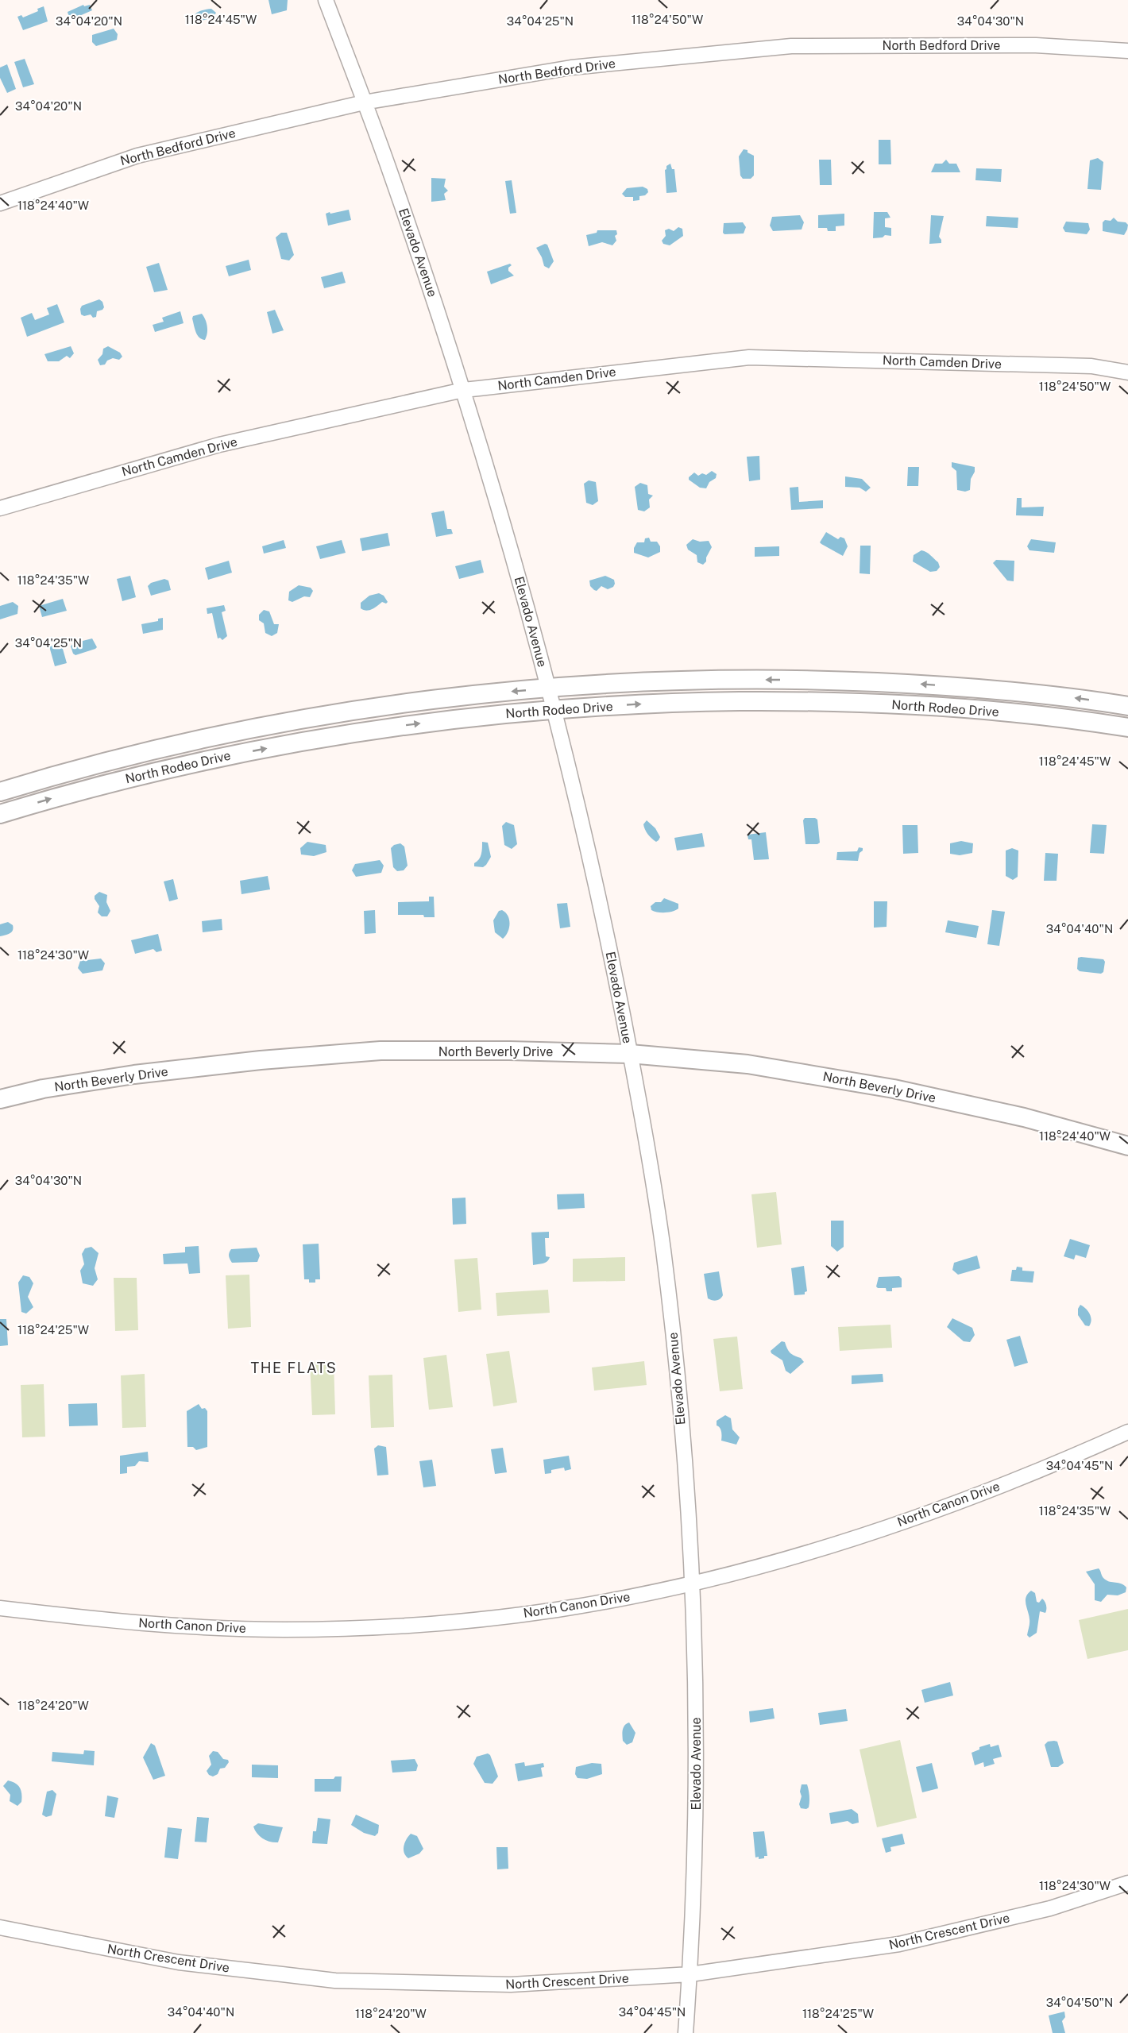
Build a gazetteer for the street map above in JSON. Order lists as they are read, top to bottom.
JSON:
{
  "streets": {
    "street": [
      "North Bedford Drive",
      "Elevado Avenue",
      "North Camden Drive",
      "North Rodeo Drive",
      "North Beverly Drive",
      "North Canon Drive",
      "North Crescent Drive"
    ]
  },
  "crossings": [
    ["North Bedford Drive", "Elevado Avenue"],
    ["Elevado Avenue", "North Camden Drive"],
    ["Elevado Avenue", "North Rodeo Drive"],
    ["Elevado Avenue", "North Beverly Drive"],
    ["Elevado Avenue", "North Canon Drive"],
    ["Elevado Avenue", "North Crescent Drive"]
  ],
  "districts": ["THE FLATS"],
  "coordinates": [
    "118°24'45\"W",
    "118°24'50\"W",
    "34°04'20\"N",
    "34°04'25\"N",
    "34°04'30\"N",
    "118°24'40\"W",
    "118°24'35\"W",
    "34°04'40\"N",
    "118°24'30\"W",
    "118°24'25\"W",
    "34°04'45\"N",
    "118°24'20\"W",
    "34°04'50\"N"
  ]
}
